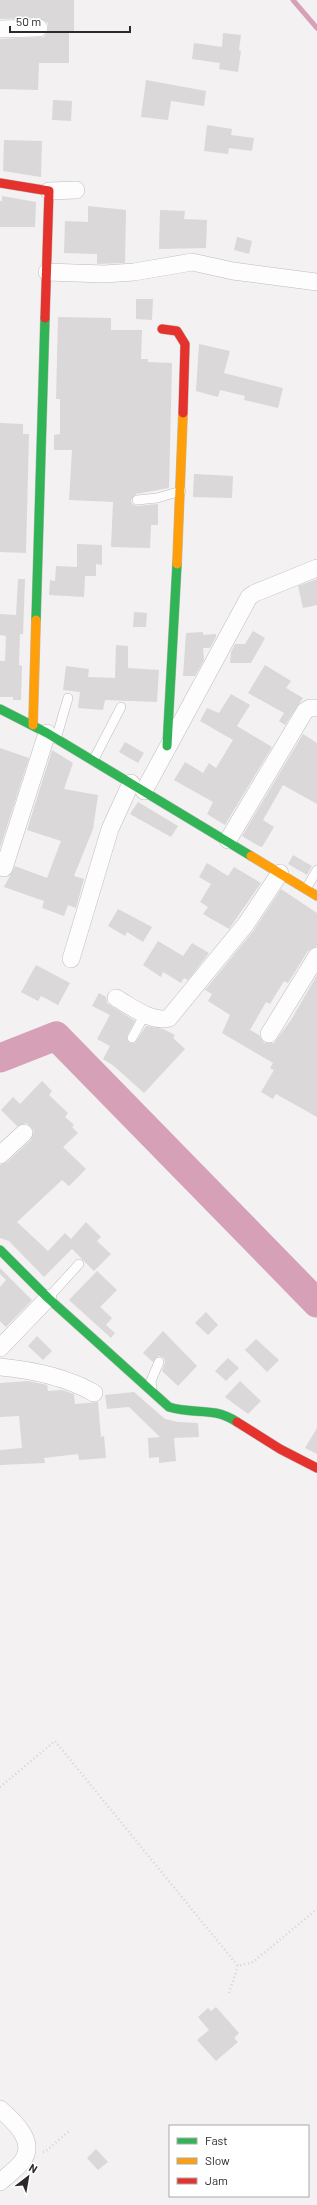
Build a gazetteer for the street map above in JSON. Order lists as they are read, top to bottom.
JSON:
{
  "legend": ["Fast", "Slow", "Jam"],
  "scale_bar": "50 m",
  "north": "top right"
}
